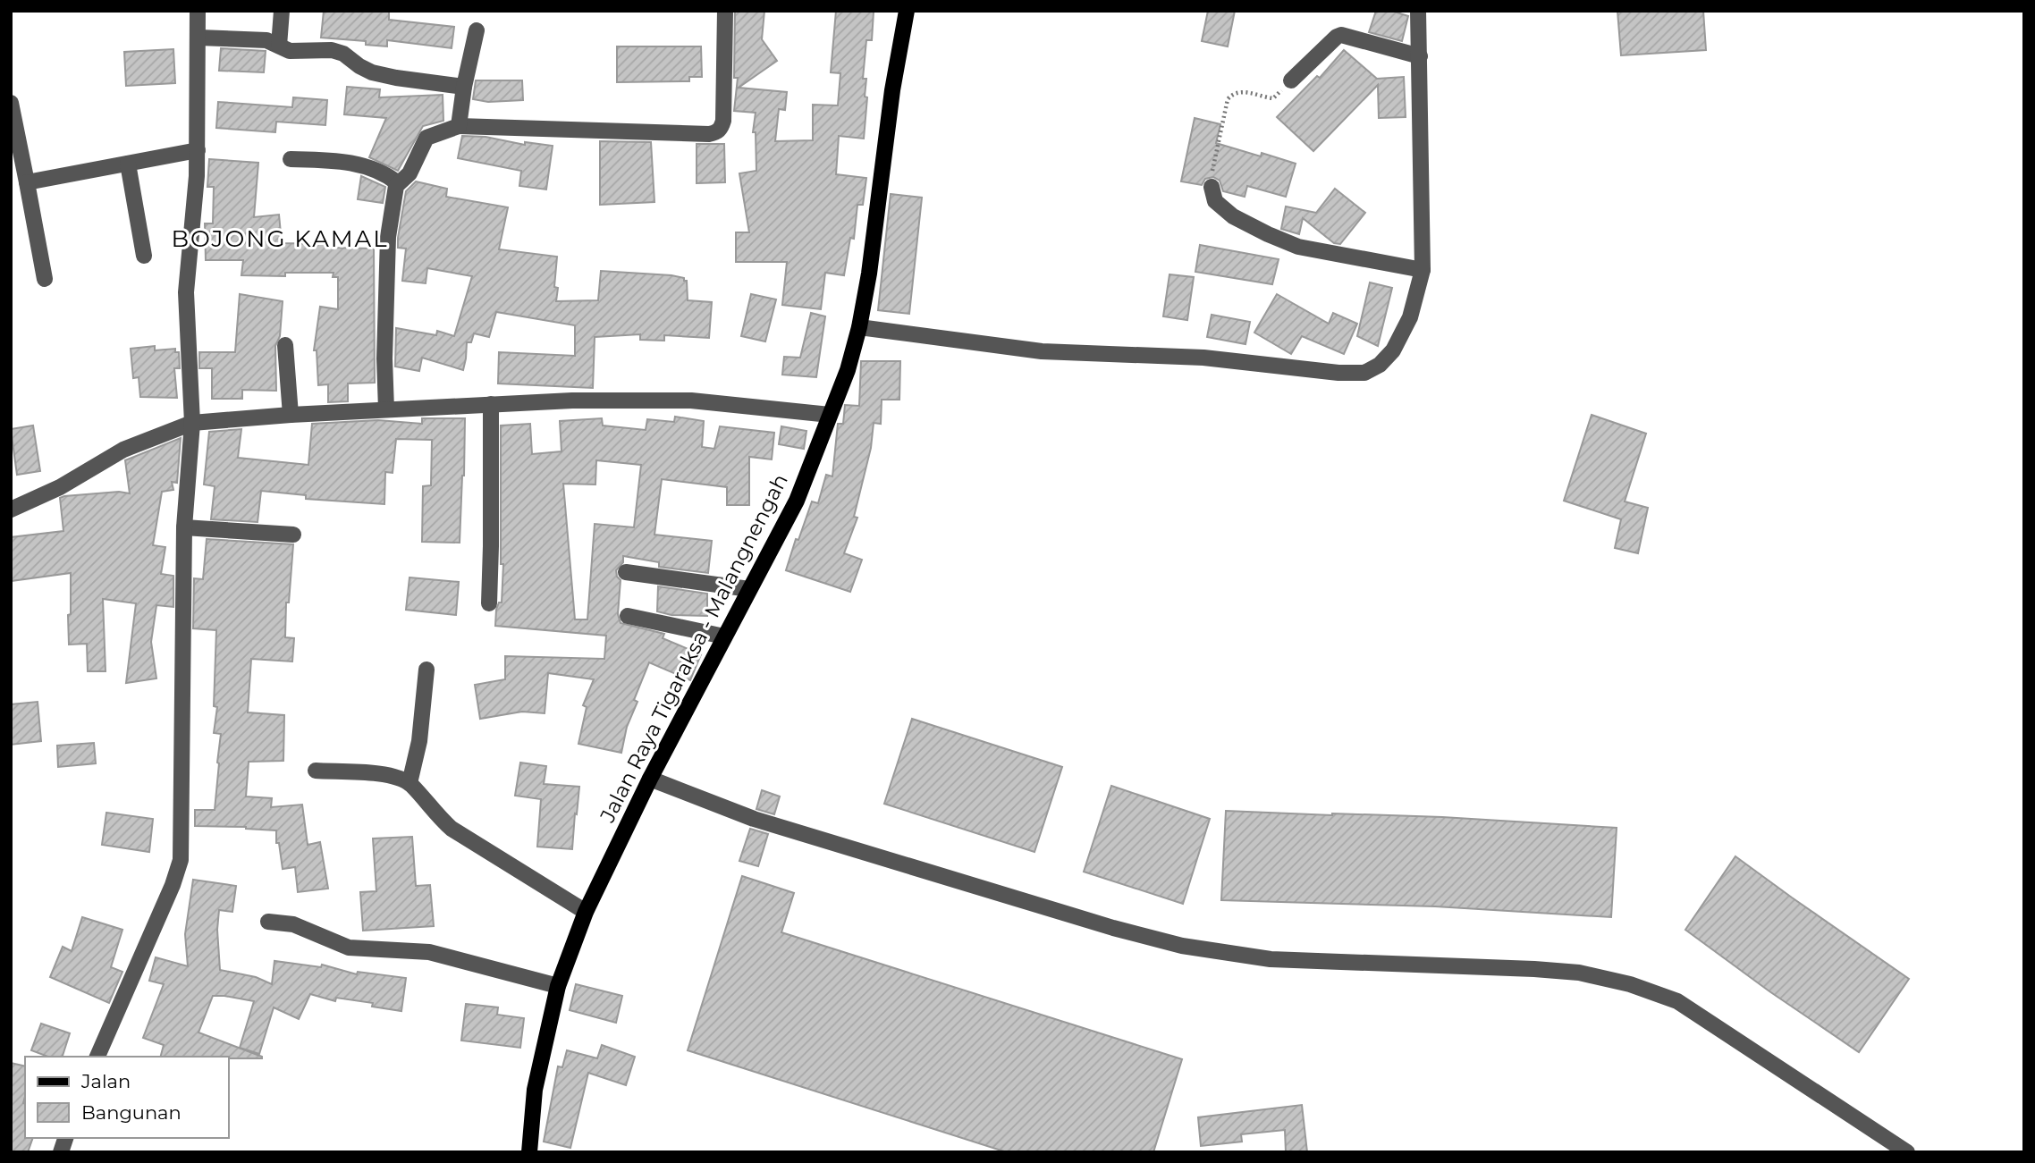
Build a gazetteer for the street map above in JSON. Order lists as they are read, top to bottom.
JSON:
{
  "streets": {
    "main road": ["Jalan Raya Tigaraksa - Malangnengah"]
  },
  "districts": ["BOJONG KAMAL"],
  "legend": ["Jalan", "Bangunan"]
}
